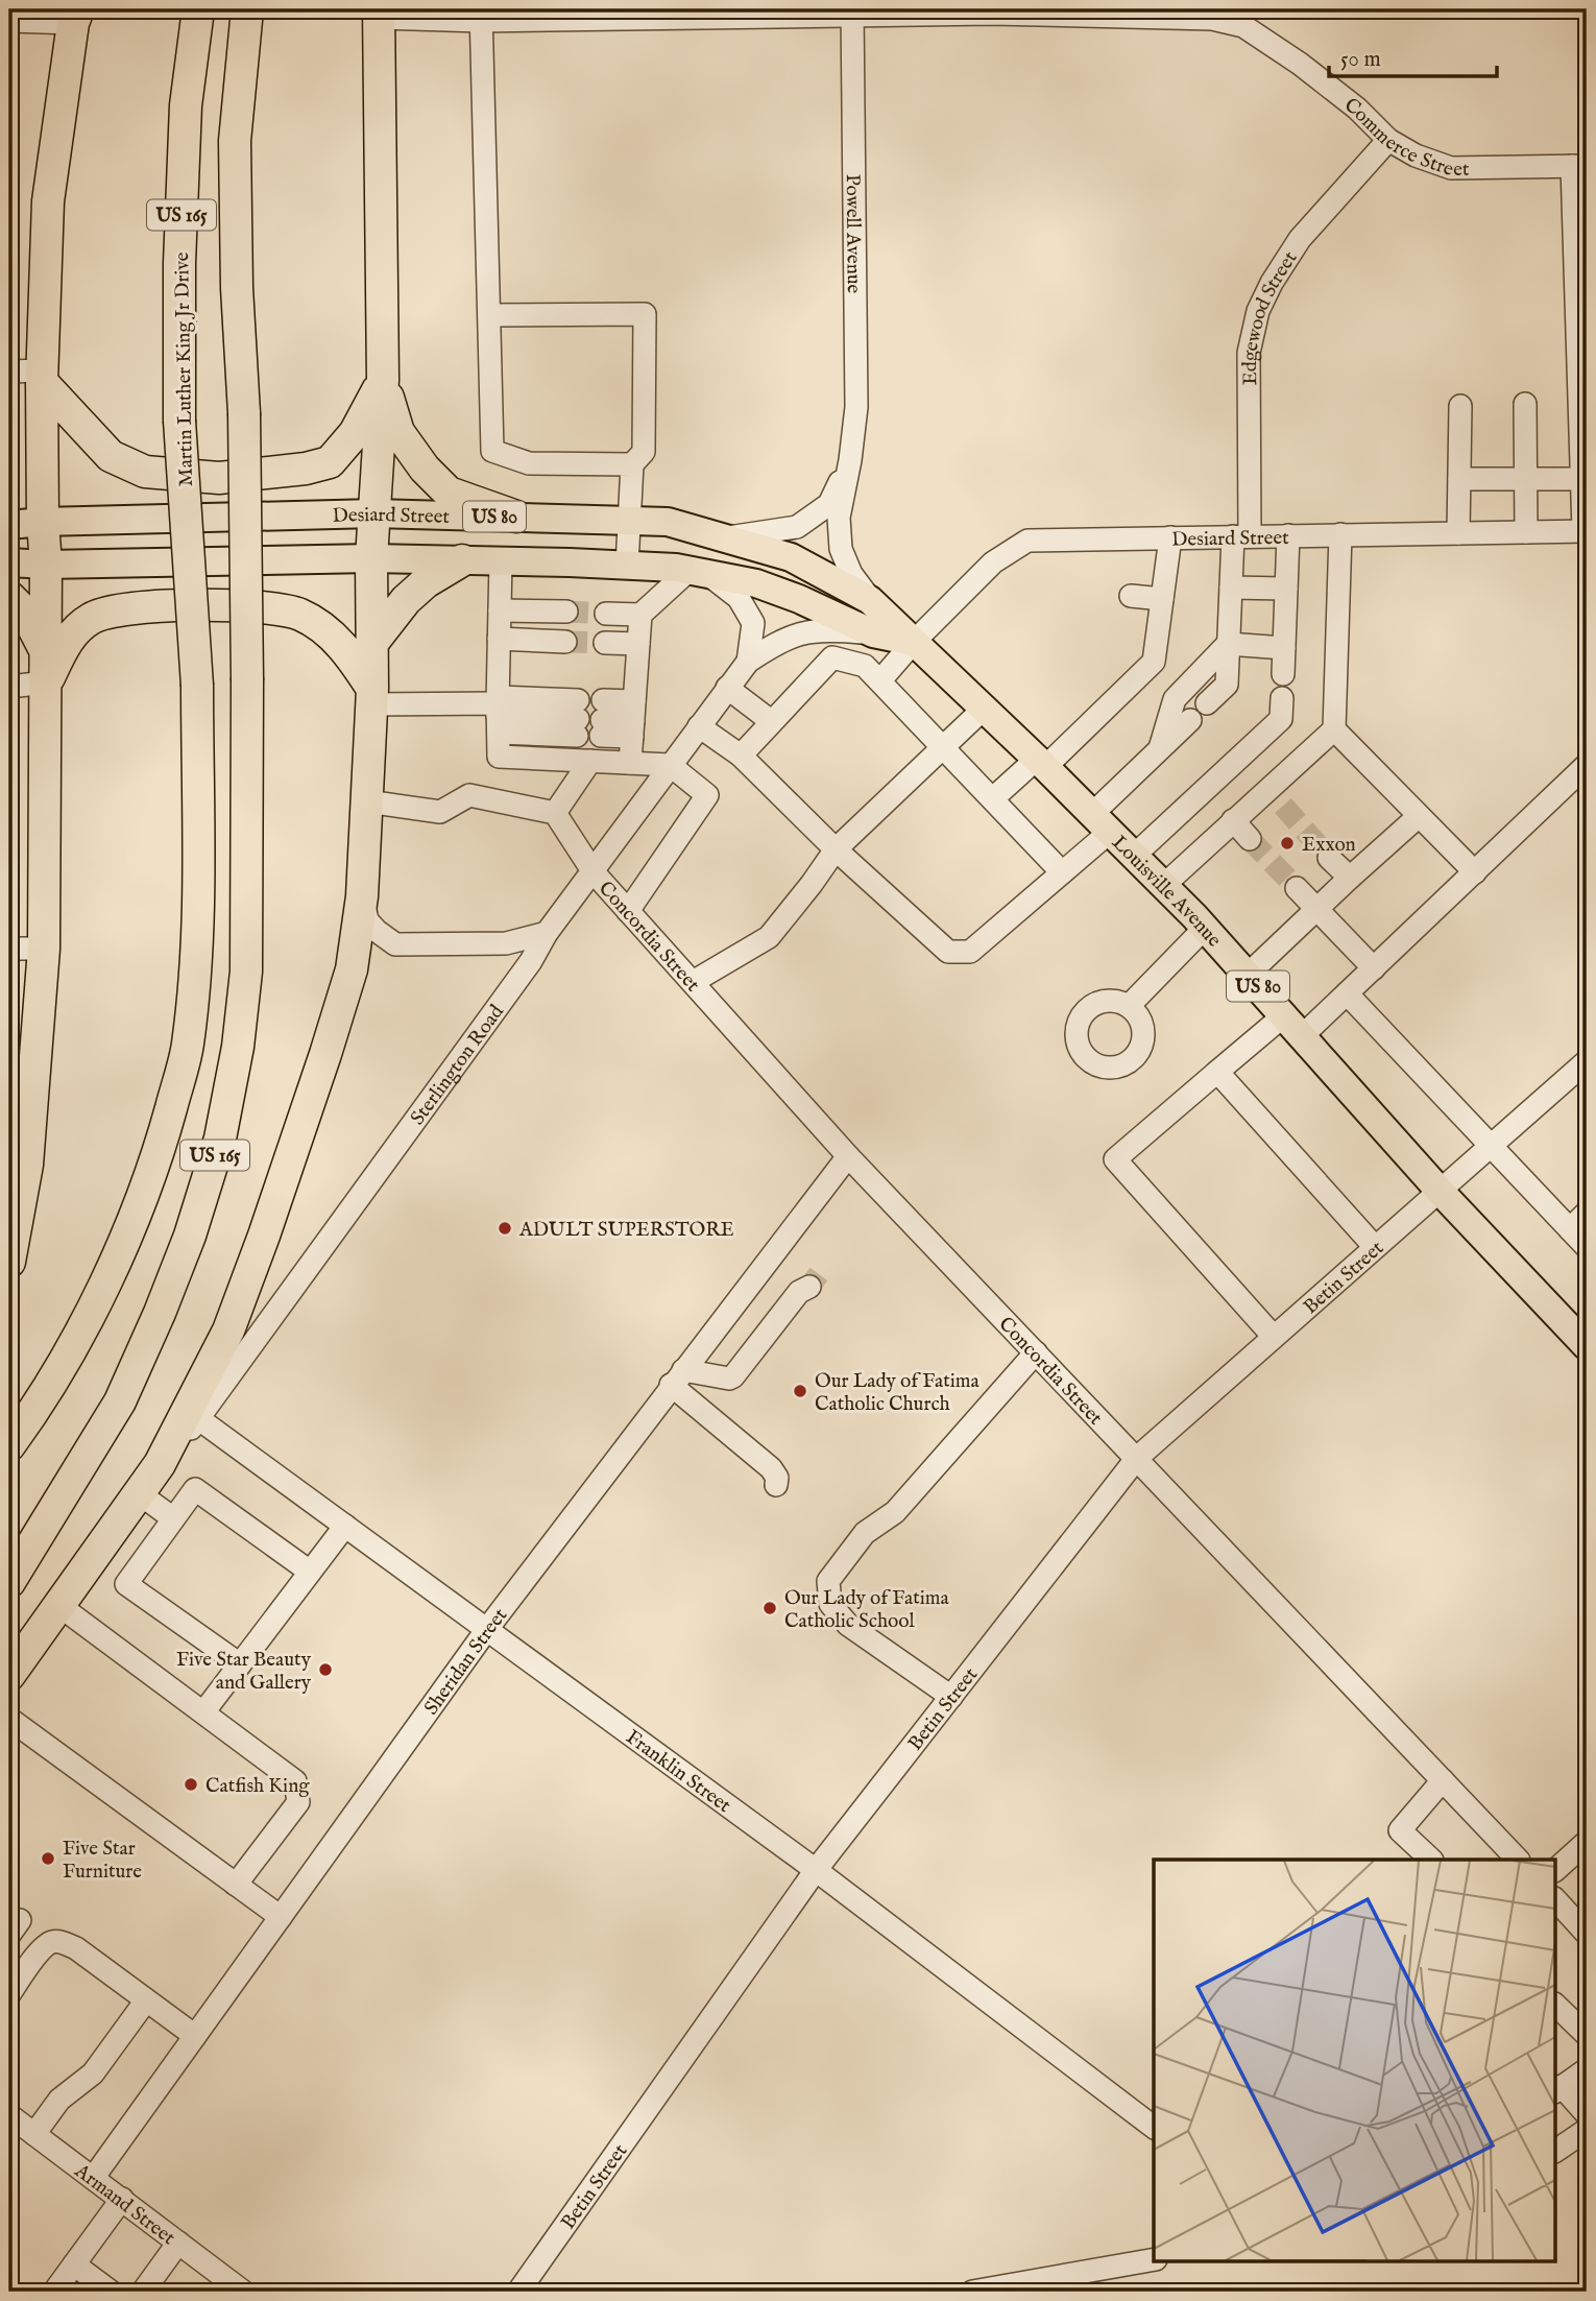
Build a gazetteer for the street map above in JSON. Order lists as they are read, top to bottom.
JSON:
{
  "streets": {
    "highway": ["US 165", "Martin Luther King Jr Drive"],
    "main road": ["Desiard Street", "US 80", "Louisville Avenue"],
    "street": [
      "Commerce Street",
      "Powell Avenue",
      "Edgewood Street",
      "Concordia Street",
      "Sterlington Road",
      "Betin Street",
      "Sheridan Street",
      "Franklin Street",
      "Armand Street"
    ]
  },
  "crossings": [
    ["Commerce Street", "Powell Avenue"],
    ["Commerce Street", "Edgewood Street"],
    ["Powell Avenue", "Desiard Street"],
    ["Edgewood Street", "Desiard Street"],
    ["Desiard Street", "US 80"],
    ["Desiard Street", "Louisville Avenue"],
    ["US 80", "Louisville Avenue"],
    ["US 80", "Sterlington Road"],
    ["Louisville Avenue", "Betin Street"],
    ["Concordia Street", "Sterlington Road"],
    ["Concordia Street", "Betin Street"],
    ["Concordia Street", "Sheridan Street"],
    ["Sterlington Road", "Franklin Street"],
    ["Betin Street", "Franklin Street"],
    ["Sheridan Street", "Franklin Street"],
    ["Sheridan Street", "Armand Street"]
  ],
  "places": [
    "Exxon",
    "ADULT SUPERSTORE",
    "Our Lady of Fatima Catholic Church",
    "Our Lady of Fatima Catholic School",
    "Five Star Beauty and Gallery",
    "Catfish King",
    "Five Star Furniture"
  ],
  "scale_bar": "50 m"
}
